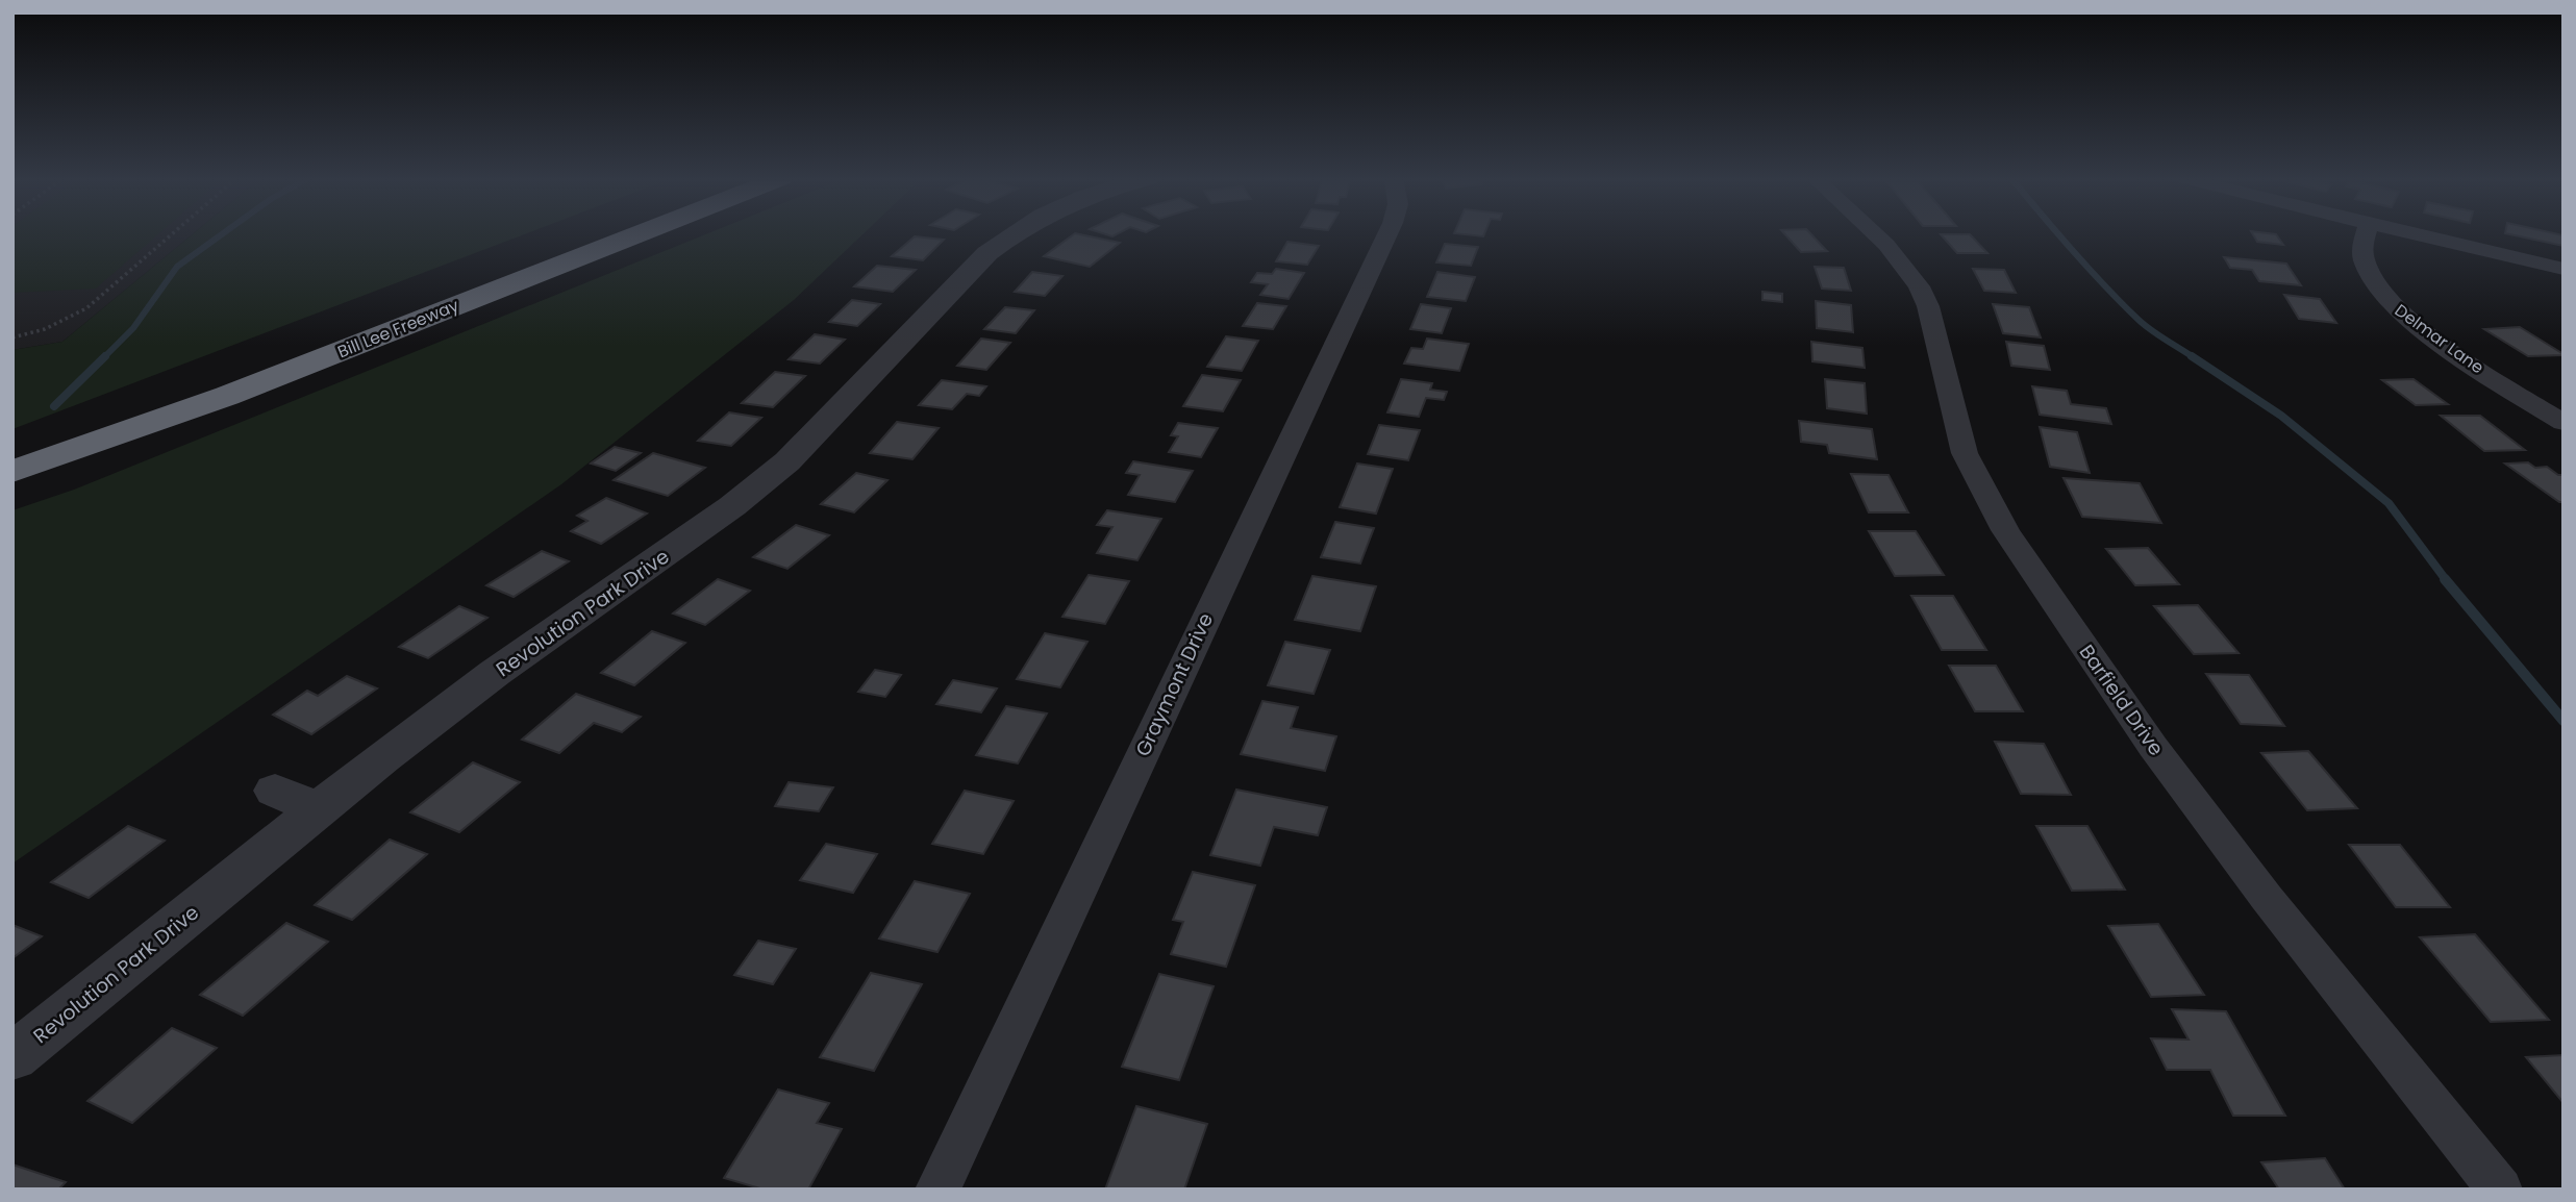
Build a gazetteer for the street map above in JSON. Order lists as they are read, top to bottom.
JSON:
{
  "streets": {
    "highway": ["Bill Lee Freeway"],
    "street": [
      "Delmar Lane",
      "Revolution Park Drive",
      "Graymont Drive",
      "Barfield Drive"
    ]
  }
}
